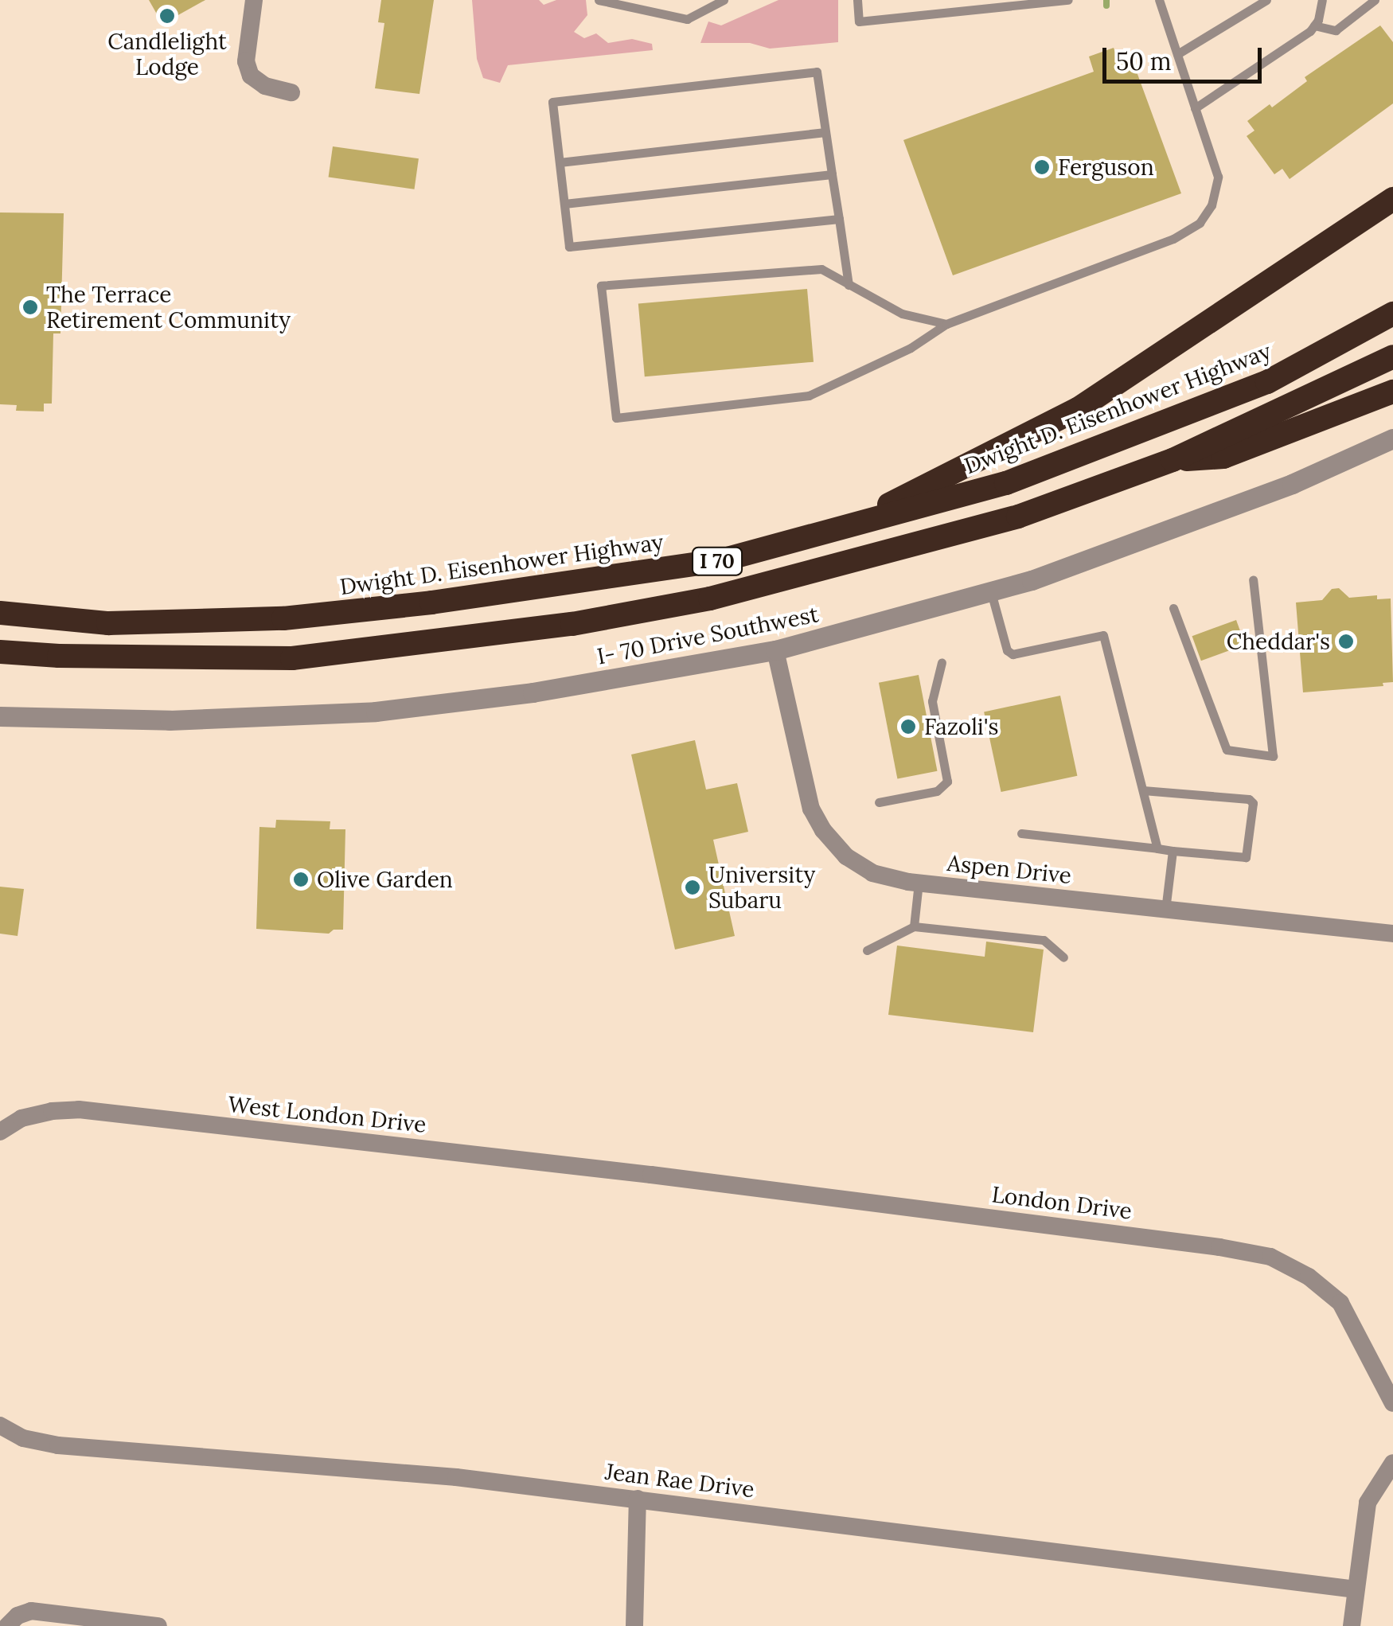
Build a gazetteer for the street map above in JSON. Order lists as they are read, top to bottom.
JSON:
{
  "streets": {
    "highway": ["Dwight D. Eisenhower Highway", "I 70"],
    "street": [
      "I- 70 Drive Southwest",
      "Aspen Drive",
      "West London Drive",
      "London Drive",
      "Jean Rae Drive"
    ]
  },
  "crossings": [
    ["I- 70 Drive Southwest", "Aspen Drive"],
    ["West London Drive", "London Drive"]
  ],
  "places": [
    "Candlelight Lodge",
    "Ferguson",
    "The Terrace Retirement Community",
    "Cheddar's",
    "Fazoli's",
    "Olive Garden",
    "University Subaru"
  ],
  "scale_bar": "50 m"
}
